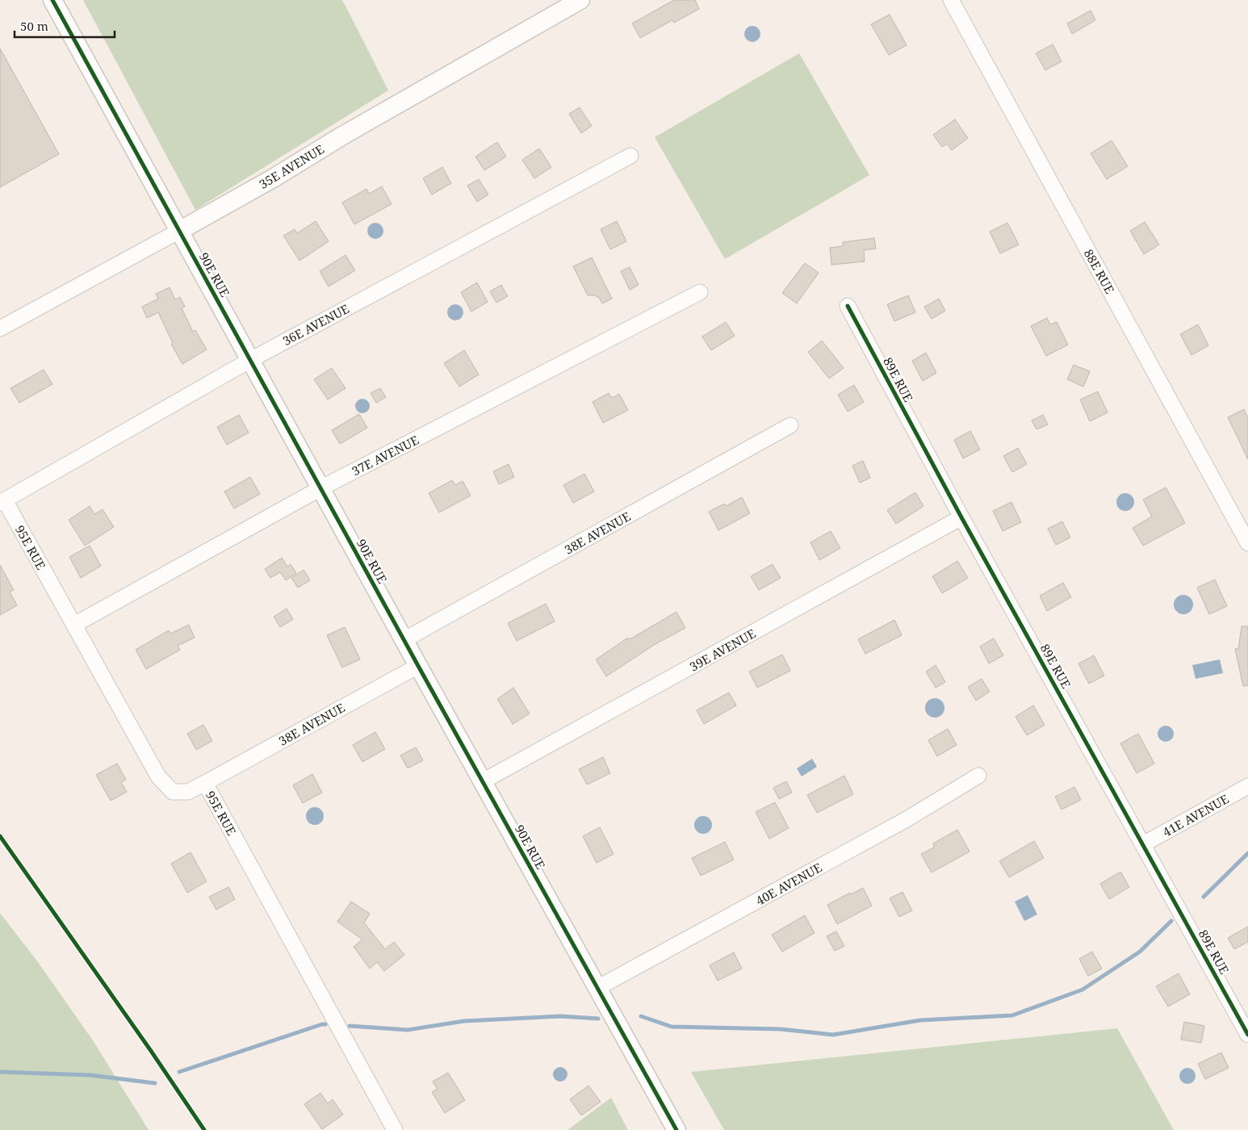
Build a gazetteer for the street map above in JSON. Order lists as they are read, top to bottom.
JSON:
{
  "streets": {
    "street": [
      "35E AVENUE",
      "88E RUE",
      "90E RUE",
      "36E AVENUE",
      "89E RUE",
      "37E AVENUE",
      "38E AVENUE",
      "95E RUE",
      "39E AVENUE",
      "41E AVENUE",
      "40E AVENUE"
    ]
  },
  "crossings": [
    ["35E AVENUE", "90E RUE"],
    ["90E RUE", "36E AVENUE"],
    ["90E RUE", "37E AVENUE"],
    ["90E RUE", "38E AVENUE"],
    ["90E RUE", "39E AVENUE"],
    ["90E RUE", "40E AVENUE"],
    ["36E AVENUE", "95E RUE"],
    ["89E RUE", "39E AVENUE"],
    ["89E RUE", "41E AVENUE"],
    ["37E AVENUE", "95E RUE"],
    ["38E AVENUE", "95E RUE"]
  ],
  "scale_bar": "50 m"
}
